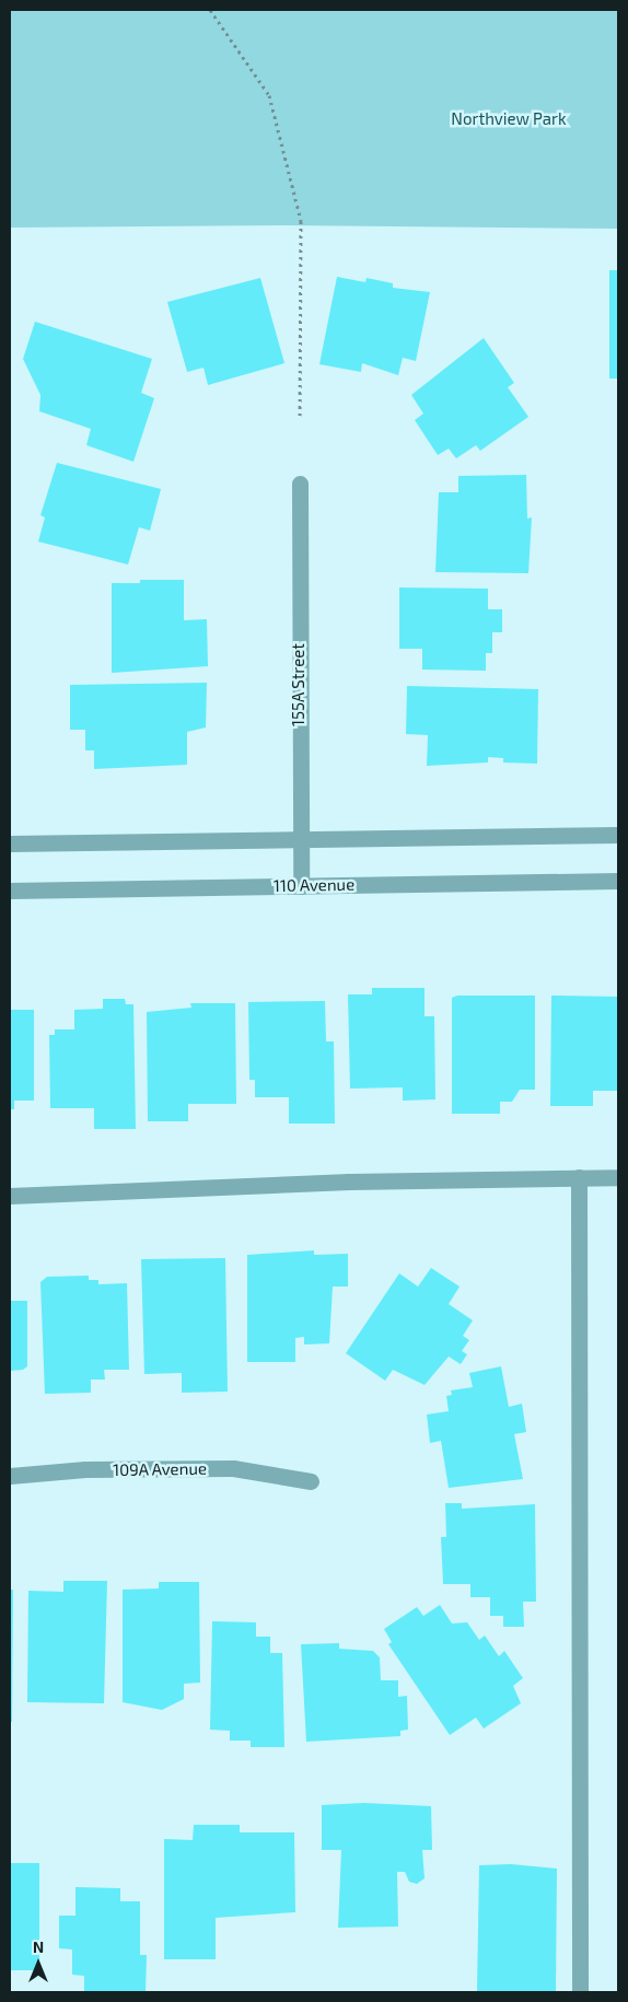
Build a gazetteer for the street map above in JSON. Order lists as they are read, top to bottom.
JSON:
{
  "streets": {
    "street": ["155A Street", "110 Avenue", "109A Avenue"]
  },
  "crossings": [
    ["155A Street", "110 Avenue"]
  ],
  "parks": ["Northview Park"],
  "north": "top"
}
